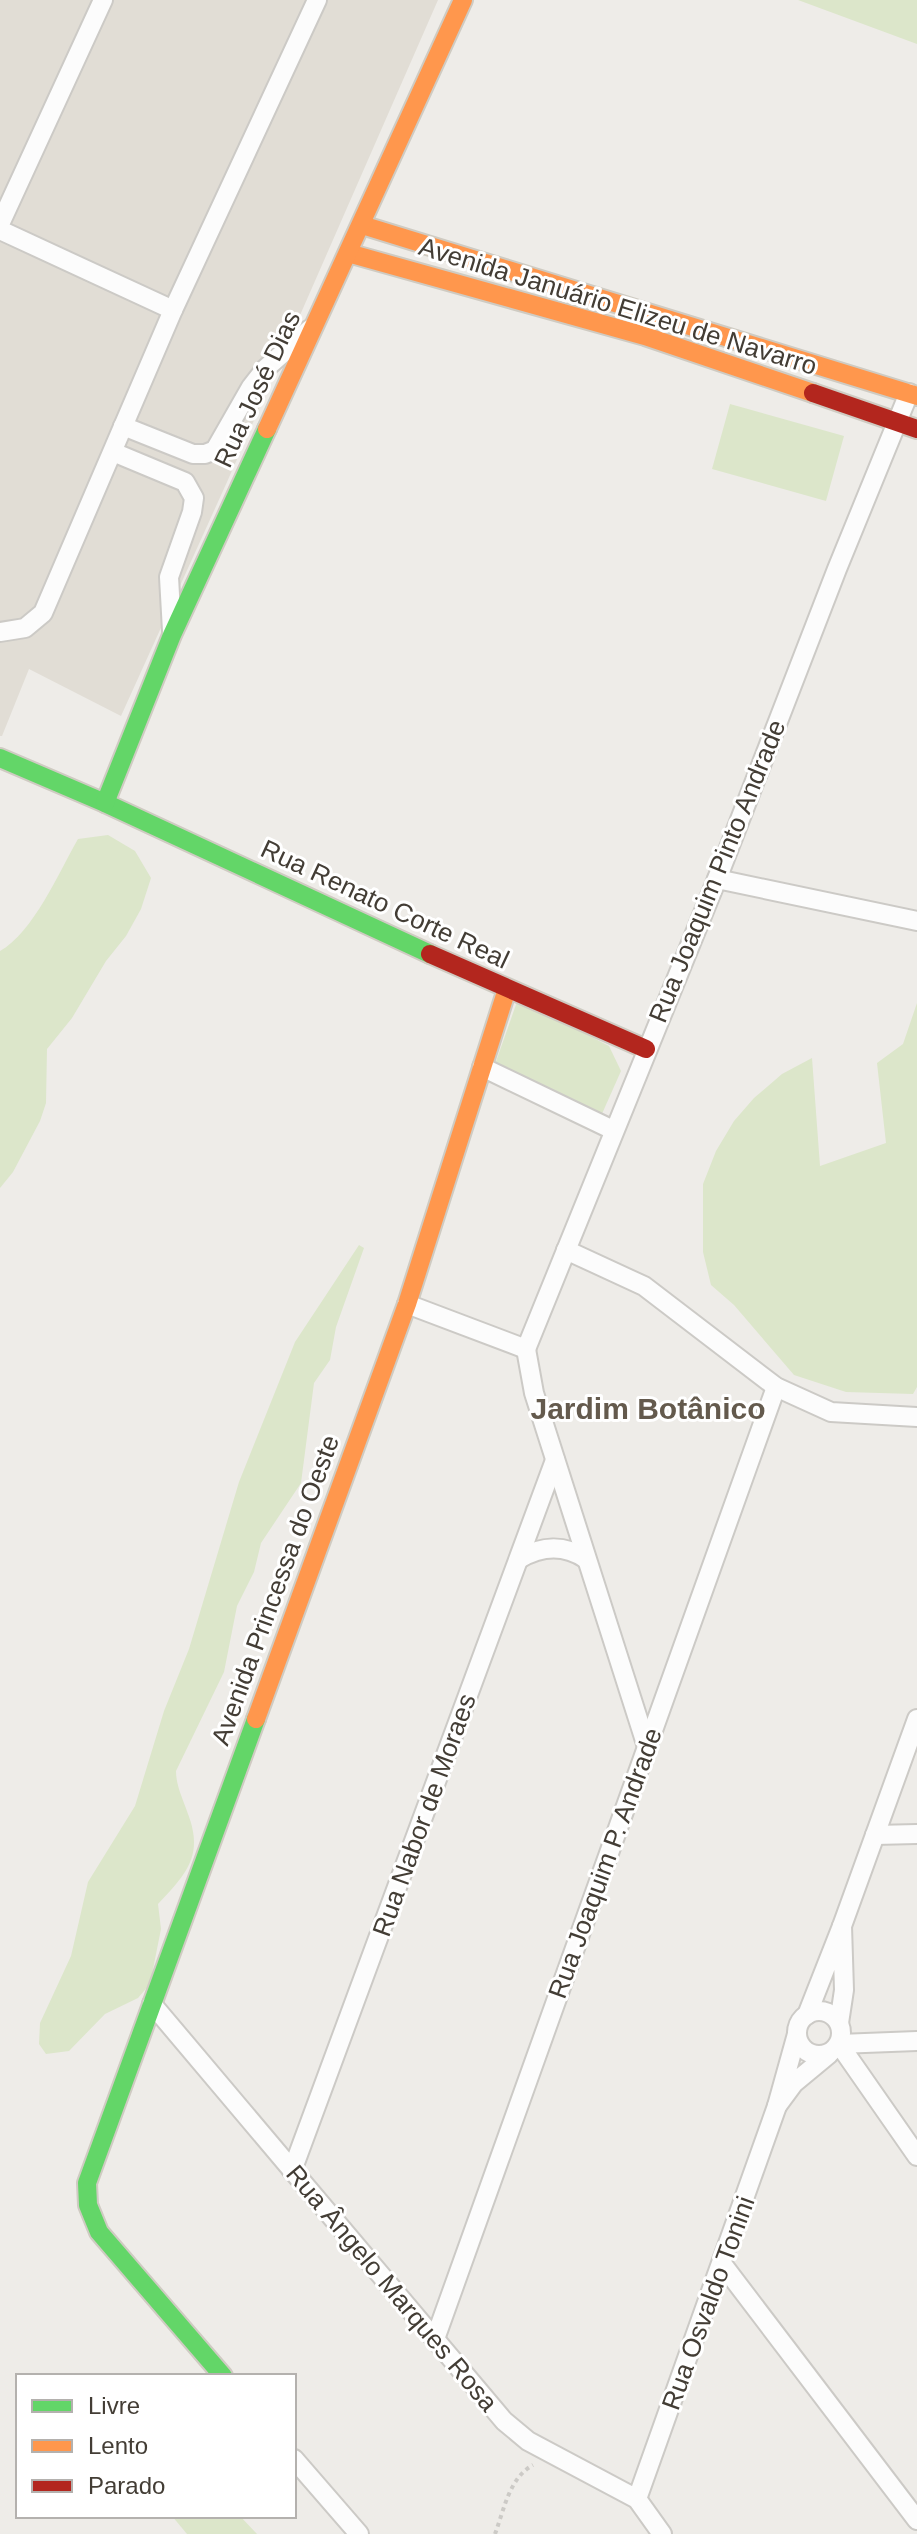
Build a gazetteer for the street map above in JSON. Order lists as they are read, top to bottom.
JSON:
{
  "streets": {
    "street": [
      "Avenida Januário Elizeu de Navarro",
      "Rua José Dias",
      "Rua Joaquim Pinto Andrade",
      "Rua Renato Corte Real",
      "Avenida Princessa do Oeste",
      "Rua Nabor de Moraes",
      "Rua Joaquim P. Andrade",
      "Rua Ângelo Marques Rosa",
      "Rua Osvaldo Tonini"
    ]
  },
  "crossings": [
    ["Avenida Januário Elizeu de Navarro", "Rua José Dias"],
    ["Avenida Januário Elizeu de Navarro", "Rua Joaquim Pinto Andrade"],
    ["Rua José Dias", "Rua Renato Corte Real"],
    ["Rua Joaquim Pinto Andrade", "Rua Renato Corte Real"],
    ["Rua Renato Corte Real", "Avenida Princessa do Oeste"],
    ["Avenida Princessa do Oeste", "Rua Ângelo Marques Rosa"],
    ["Rua Nabor de Moraes", "Rua Ângelo Marques Rosa"],
    ["Rua Joaquim P. Andrade", "Rua Ângelo Marques Rosa"],
    ["Rua Ângelo Marques Rosa", "Rua Osvaldo Tonini"]
  ],
  "districts": ["Jardim Botânico"],
  "legend": ["Livre", "Lento", "Parado"]
}
